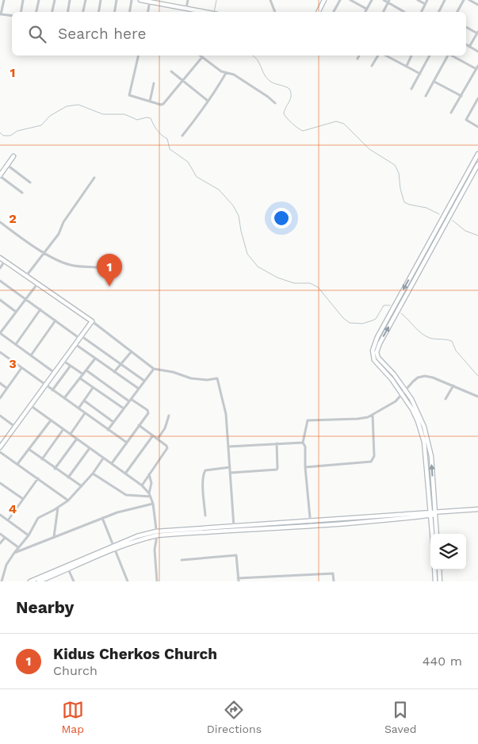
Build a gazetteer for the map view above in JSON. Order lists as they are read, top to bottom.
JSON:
{
  "page": {
    "search": "Search here",
    "pins": "1",
    "heading": "Nearby",
    "list": [
      {
        "mark": "1",
        "name": "Kidus Cherkos Church",
        "note": "Church",
        "value": "440 m"
      }
    ],
    "nav": ["Map", "Directions", "Saved"]
  },
  "grid": {
    "rows": [
      "1",
      "2",
      "3",
      "4"
    ]
  }
}
